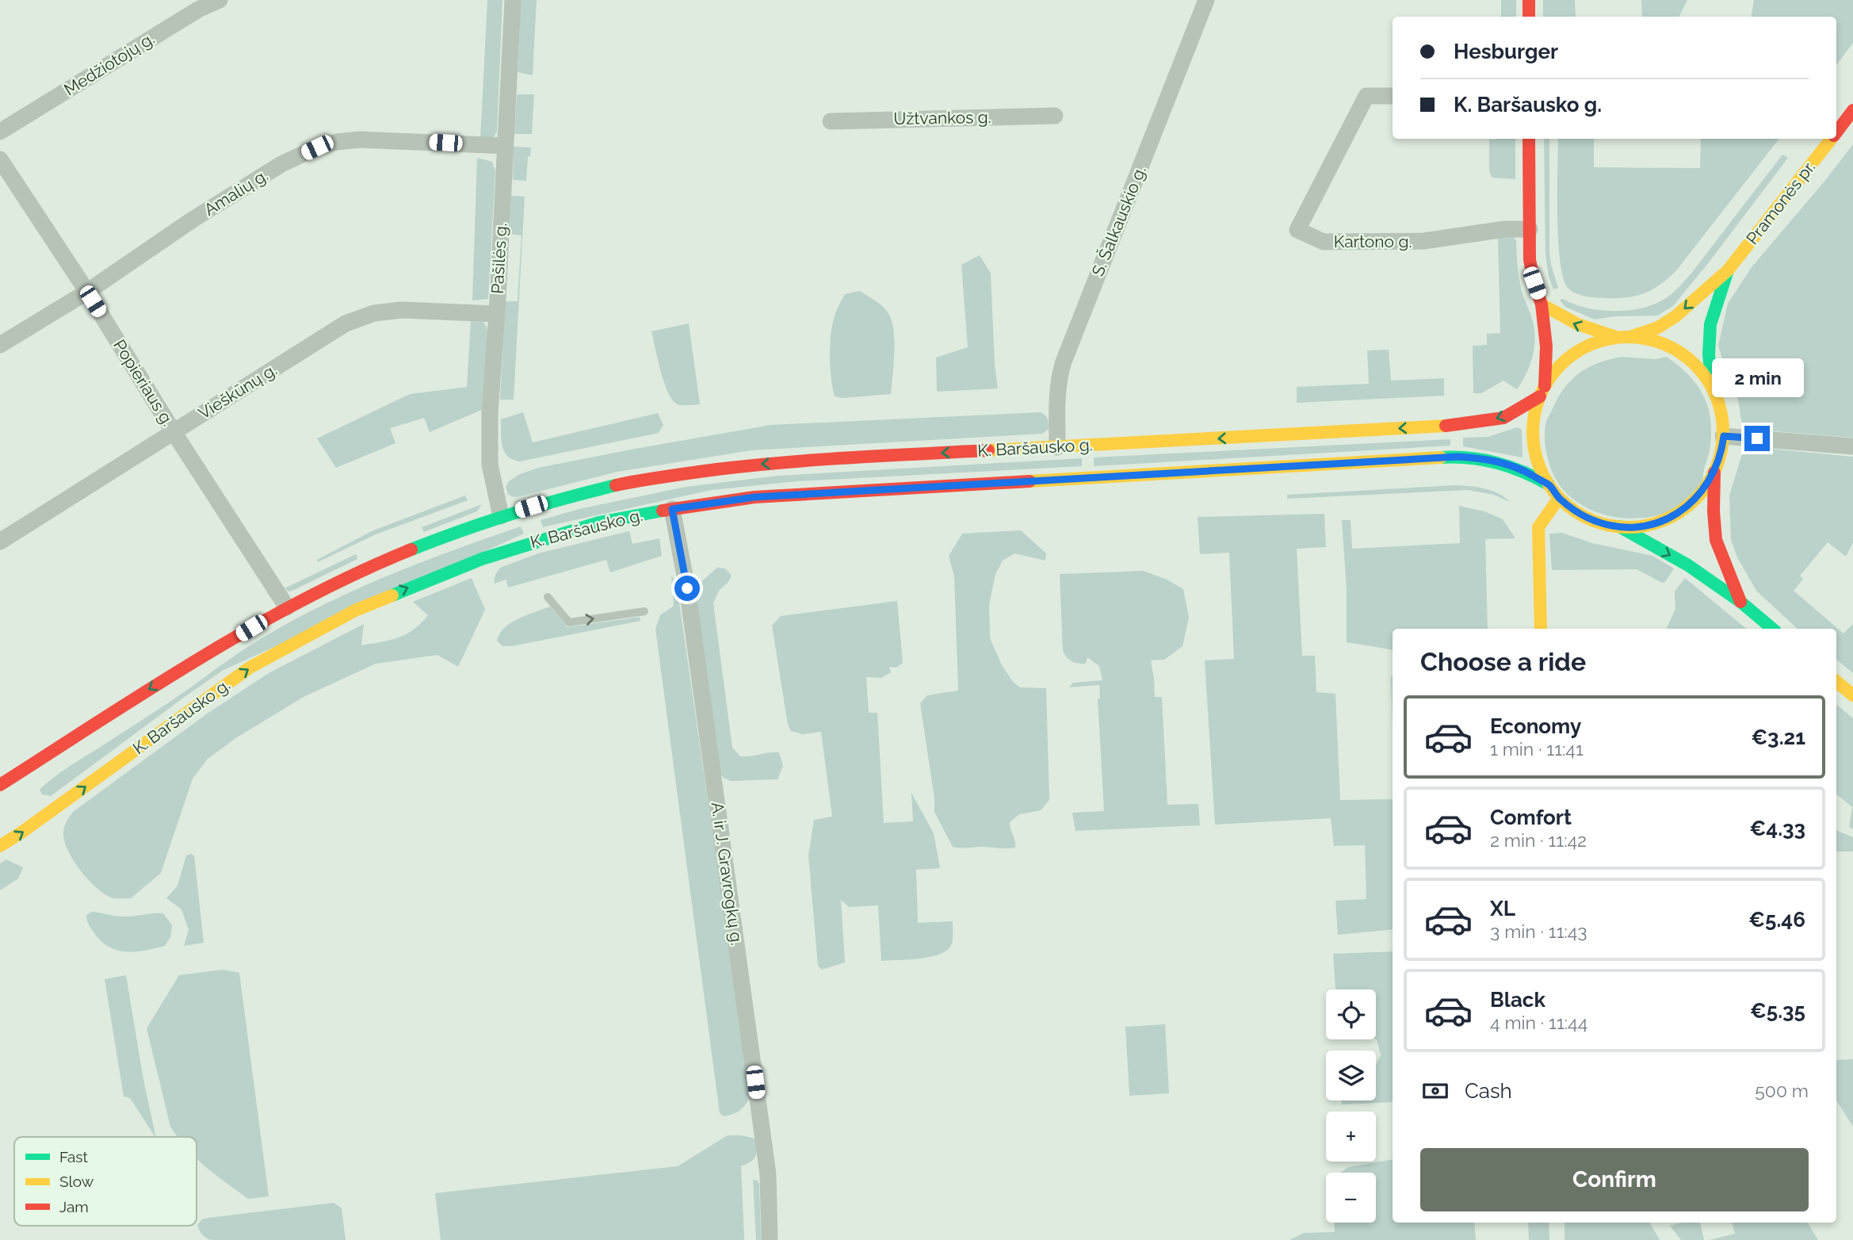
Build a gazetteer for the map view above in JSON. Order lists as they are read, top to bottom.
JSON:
{
  "streets": {
    "main road": ["Pramonės pr.", "K. Baršausko g."],
    "street": [
      "Medžiotojų g.",
      "Užtvankos g.",
      "Amalių g.",
      "S. Šalkauskio g.",
      "Kartono g.",
      "Pašilės g.",
      "Popieriaus g.",
      "Vieškūnų g.",
      "A. ir J. Gravrogkų g."
    ]
  },
  "crossings": [
    ["Amalių g.", "Pašilės g."],
    ["Amalių g.", "Popieriaus g."],
    ["Pramonės pr.", "K. Baršausko g."],
    ["S. Šalkauskio g.", "K. Baršausko g."],
    ["Pašilės g.", "Vieškūnų g."],
    ["Pašilės g.", "K. Baršausko g."],
    ["Popieriaus g.", "Vieškūnų g."],
    ["Popieriaus g.", "K. Baršausko g."],
    ["K. Baršausko g.", "A. ir J. Gravrogkų g."]
  ],
  "legend": ["Fast", "Slow", "Jam"],
  "page": {
    "banner": ["Hesburger", "K. Baršausko g."],
    "bubble": "2 min",
    "heading": "Choose a ride",
    "list": [
      {
        "name": "Economy",
        "note": "1 min · 11:41",
        "value": "€3.21"
      },
      {
        "name": "Comfort",
        "note": "2 min · 11:42",
        "value": "€4.33"
      },
      {
        "name": "XL",
        "note": "3 min · 11:43",
        "value": "€5.46"
      },
      {
        "name": "Black",
        "note": "4 min · 11:44",
        "value": "€5.35"
      }
    ],
    "map_buttons": ["+", "−"],
    "pay": ["Cash", "500 m"],
    "buttons": "Confirm"
  }
}
